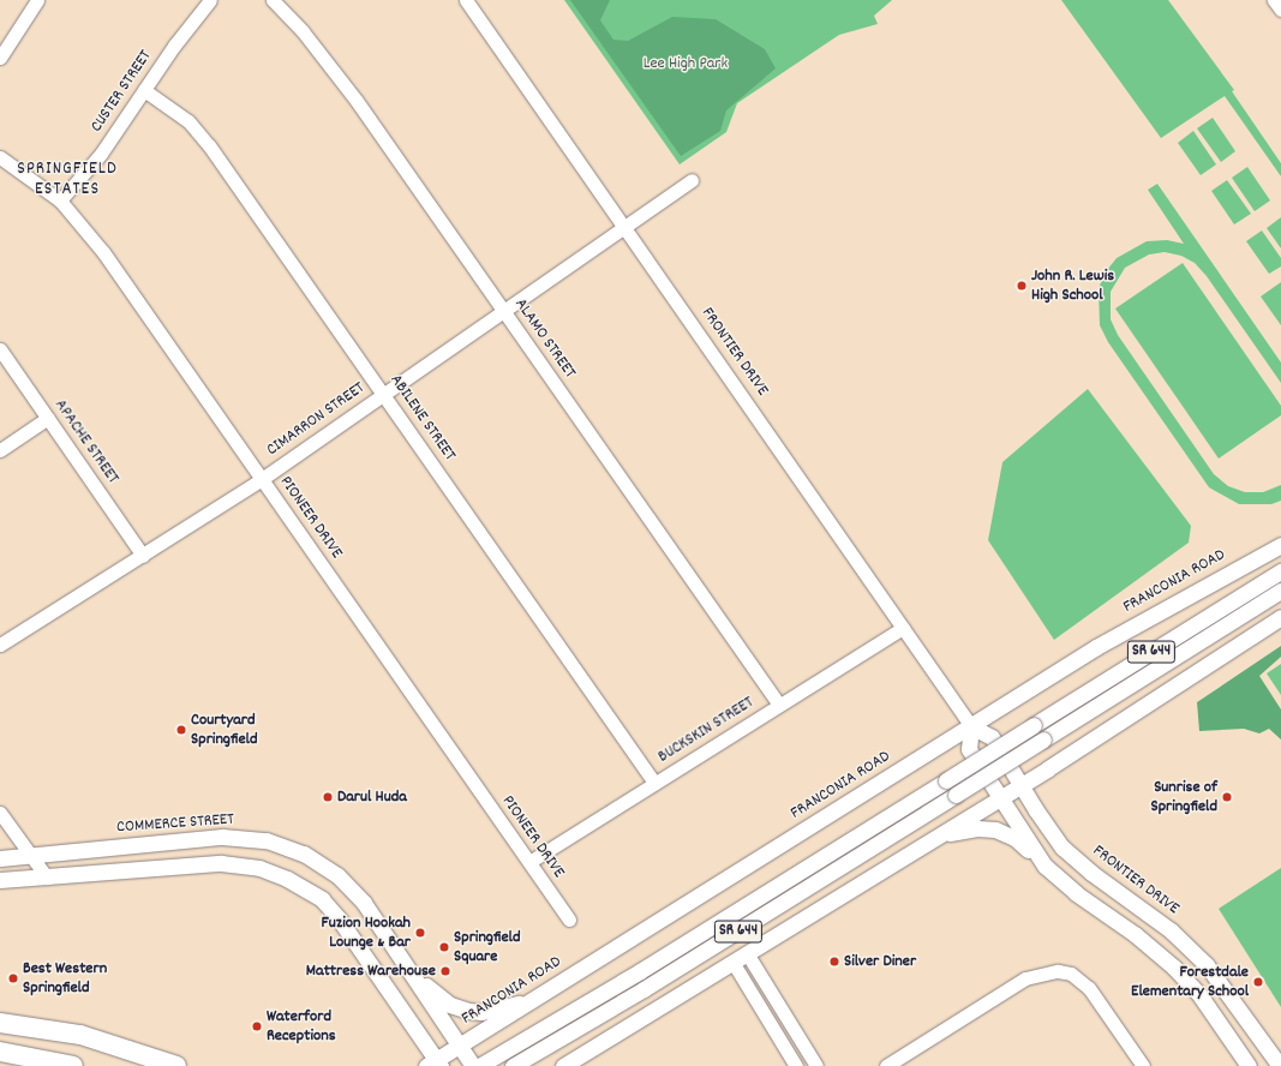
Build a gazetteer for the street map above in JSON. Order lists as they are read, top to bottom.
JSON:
{
  "streets": {
    "main road": [
      "FRONTIER DRIVE",
      "FRANCONIA ROAD",
      "SR 644",
      "COMMERCE STREET"
    ],
    "street": [
      "CUSTER STREET",
      "ALAMO STREET",
      "ABILENE STREET",
      "CIMARRON STREET",
      "APACHE STREET",
      "PIONEER DRIVE",
      "BUCKSKIN STREET"
    ]
  },
  "crossings": [
    ["CUSTER STREET", "ABILENE STREET"],
    ["CUSTER STREET", "PIONEER DRIVE"],
    ["ALAMO STREET", "CIMARRON STREET"],
    ["ALAMO STREET", "BUCKSKIN STREET"],
    ["FRONTIER DRIVE", "CIMARRON STREET"],
    ["FRONTIER DRIVE", "FRANCONIA ROAD"],
    ["FRONTIER DRIVE", "BUCKSKIN STREET"],
    ["ABILENE STREET", "CIMARRON STREET"],
    ["ABILENE STREET", "BUCKSKIN STREET"],
    ["CIMARRON STREET", "APACHE STREET"],
    ["CIMARRON STREET", "PIONEER DRIVE"],
    ["PIONEER DRIVE", "BUCKSKIN STREET"],
    ["FRANCONIA ROAD", "COMMERCE STREET"]
  ],
  "districts": ["SPRINGFIELD ESTATES"],
  "parks": ["Lee High Park"],
  "places": [
    "John R. Lewis High School",
    "Courtyard Springfield",
    "Darul Huda",
    "Sunrise of Springfield",
    "Fuzion Hookah Lounge & Bar",
    "Springfield Square",
    "Silver Diner",
    "Mattress Warehouse",
    "Best Western Springfield",
    "Forestdale Elementary School",
    "Waterford Receptions"
  ]
}
